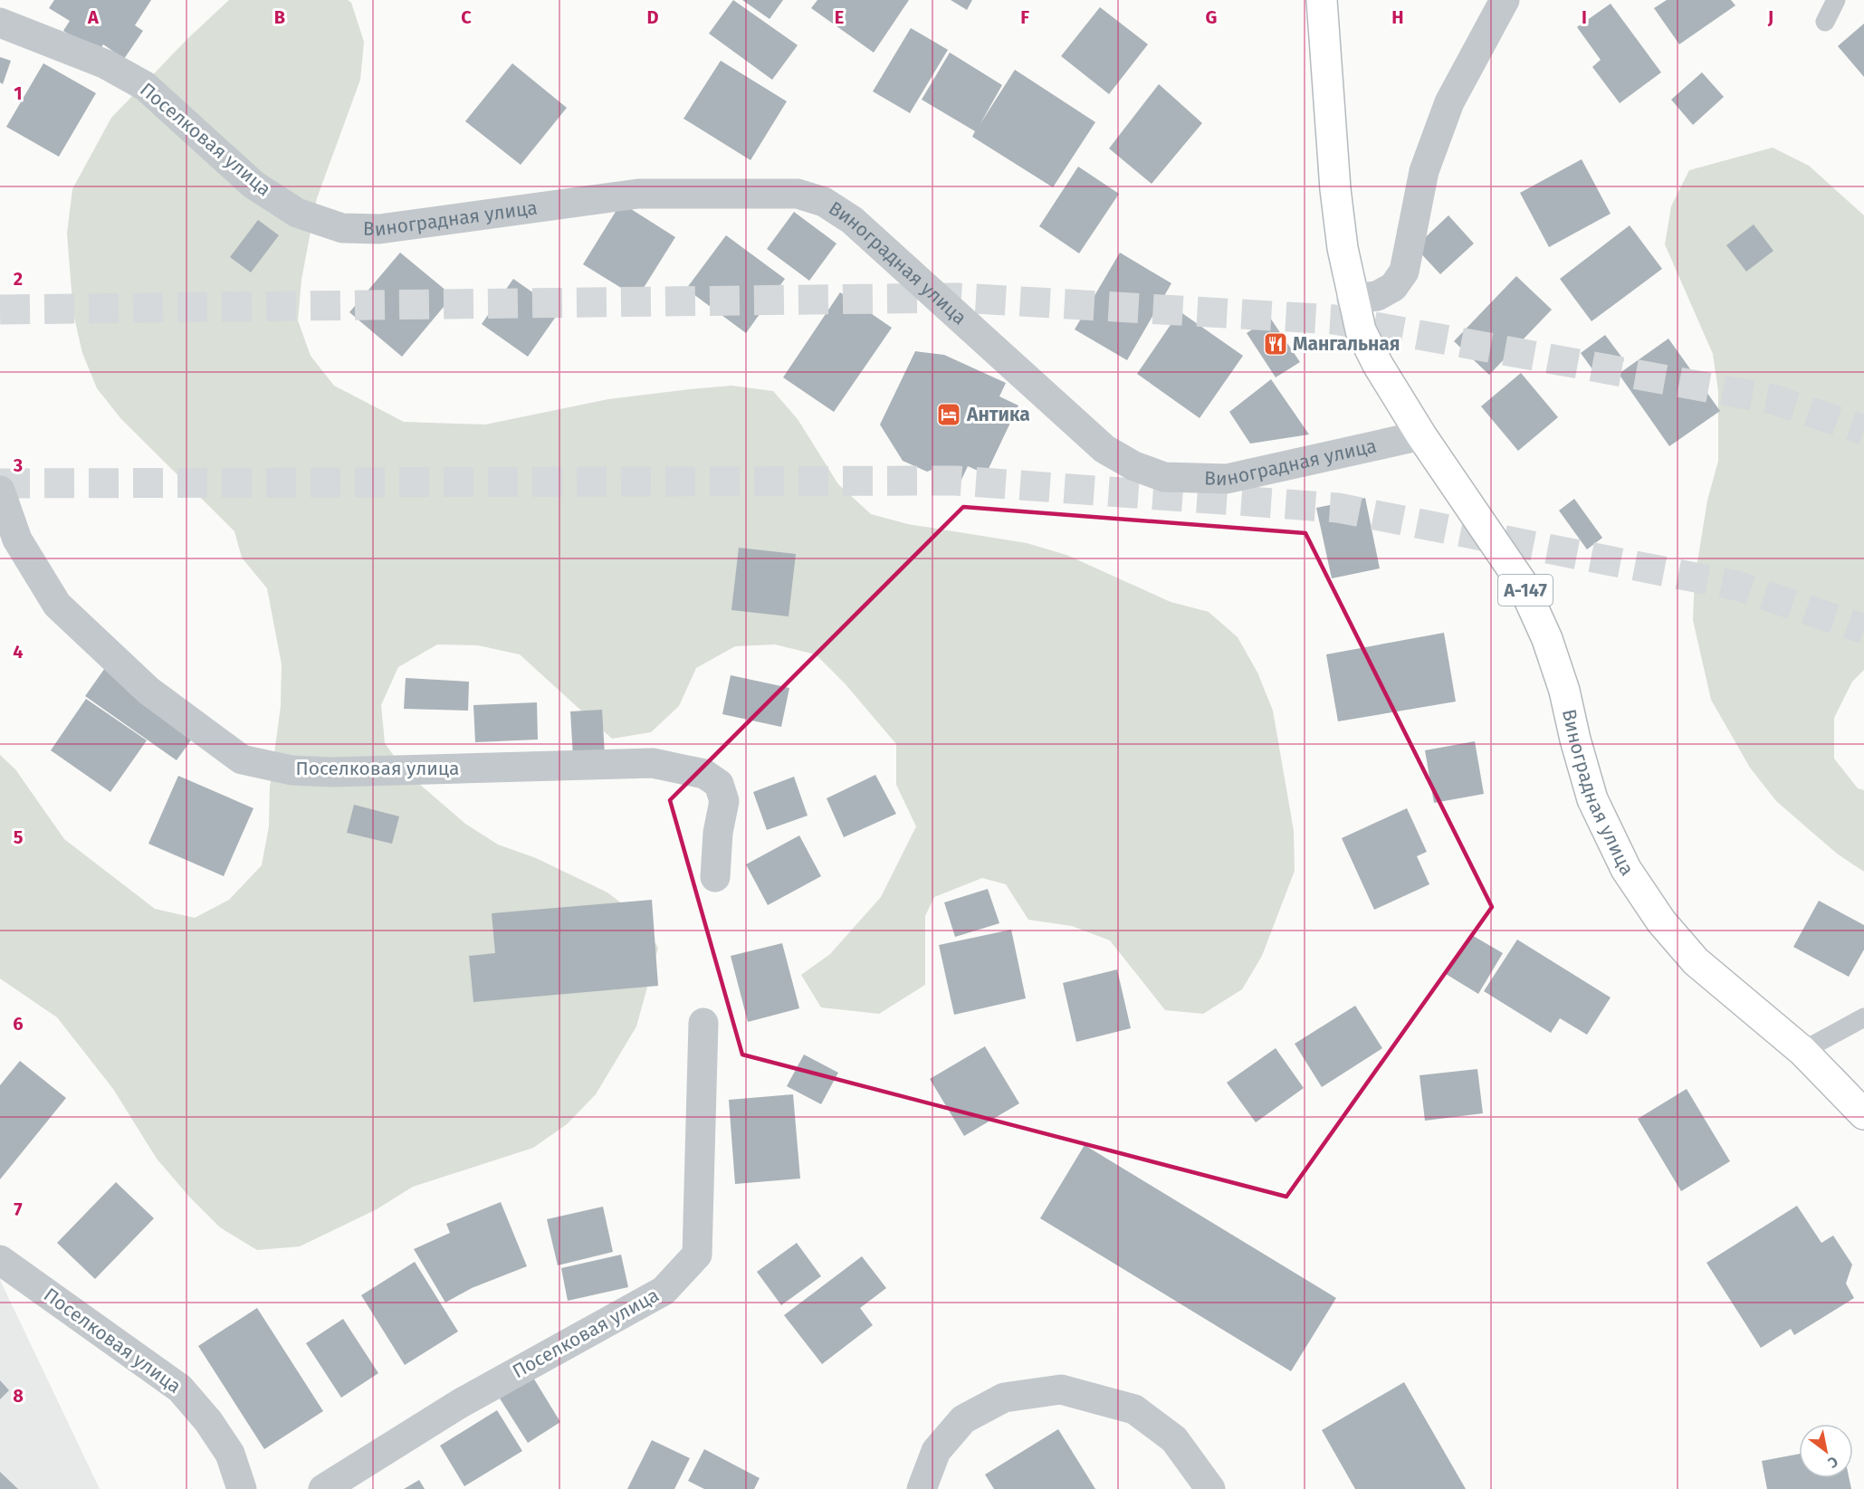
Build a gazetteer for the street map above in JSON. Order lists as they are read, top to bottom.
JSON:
{
  "streets": {
    "main road": ["Виноградная улица", "А-147"],
    "street": ["Поселковая улица"]
  },
  "crossings": [
    ["Поселковая улица", "Виноградная улица"]
  ],
  "places": {
    "restaurant": ["Мангальная"],
    "hotel": ["Антика"]
  },
  "north": "bottom right",
  "grid": {
    "columns": [
      "A",
      "B",
      "C",
      "D",
      "E",
      "F",
      "G",
      "H",
      "I",
      "J"
    ],
    "rows": [
      "1",
      "2",
      "3",
      "4",
      "5",
      "6",
      "7",
      "8"
    ]
  }
}
